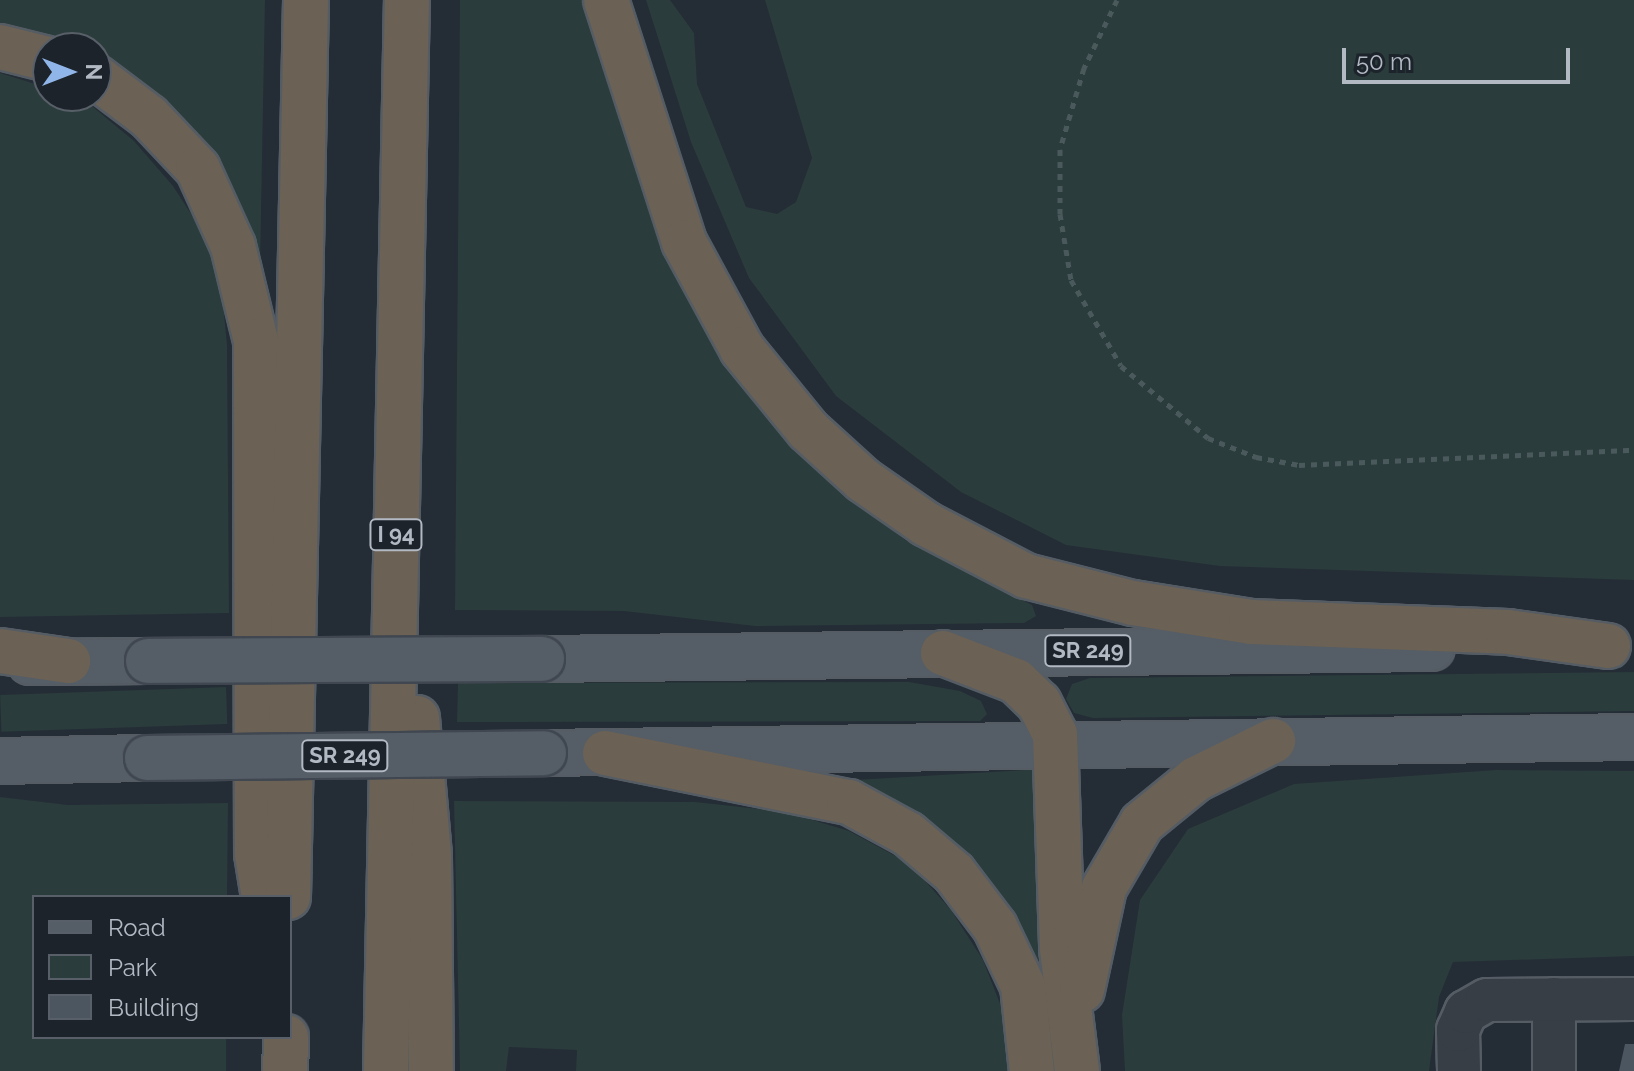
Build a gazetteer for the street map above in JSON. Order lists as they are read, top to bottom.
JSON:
{
  "streets": {
    "highway": ["I 94"],
    "main road": ["SR 249"]
  },
  "legend": ["Road", "Park", "Building"],
  "scale_bar": "50 m",
  "north": "right"
}
